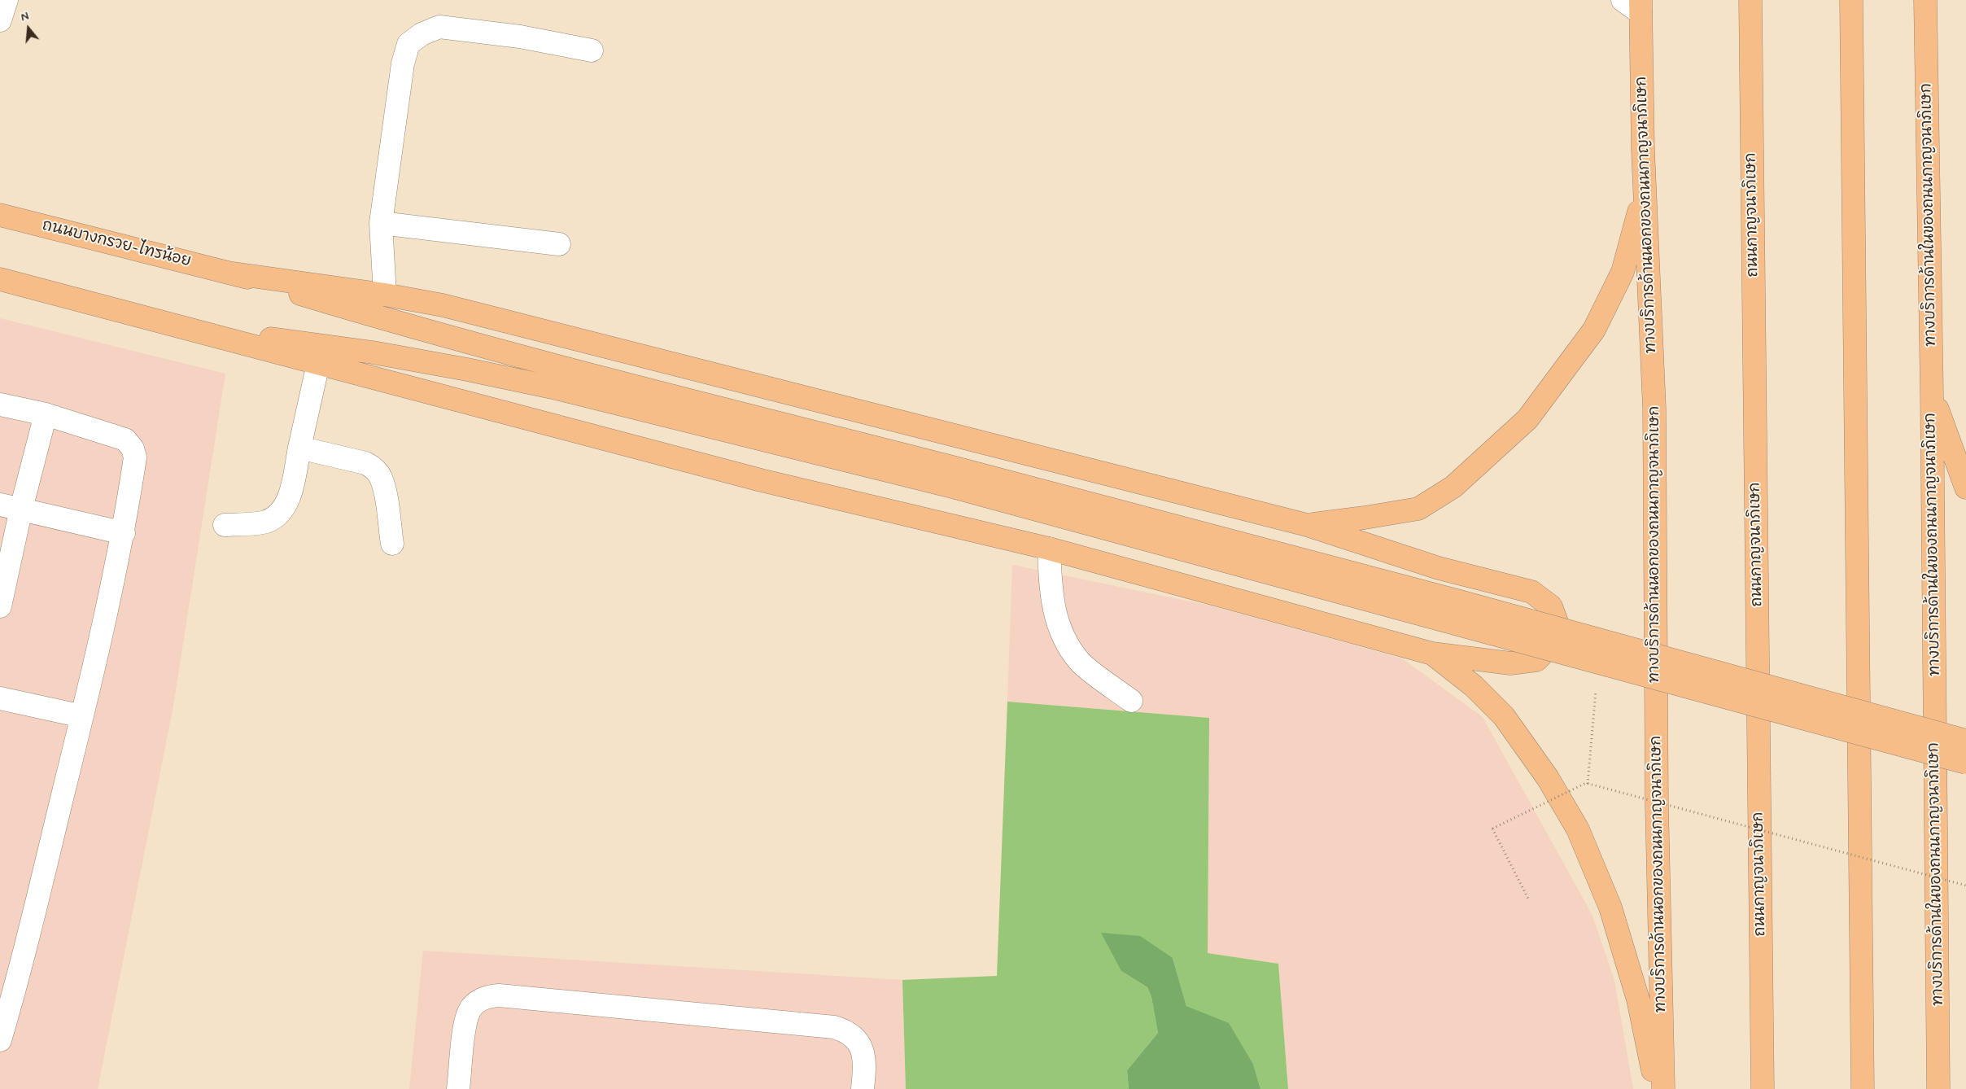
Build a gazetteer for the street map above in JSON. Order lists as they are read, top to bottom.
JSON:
{
  "streets": {
    "main road": [
      "ทางบริการด้านนอกของถนนกาญจนาภิเษก",
      "ถนนกาญจนาภิเษก",
      "ทางบริการด้านในของถนนกาญจนาภิเษก",
      "ถนนบางกรวย-ไทรน้อย"
    ]
  },
  "north": "top"
}
